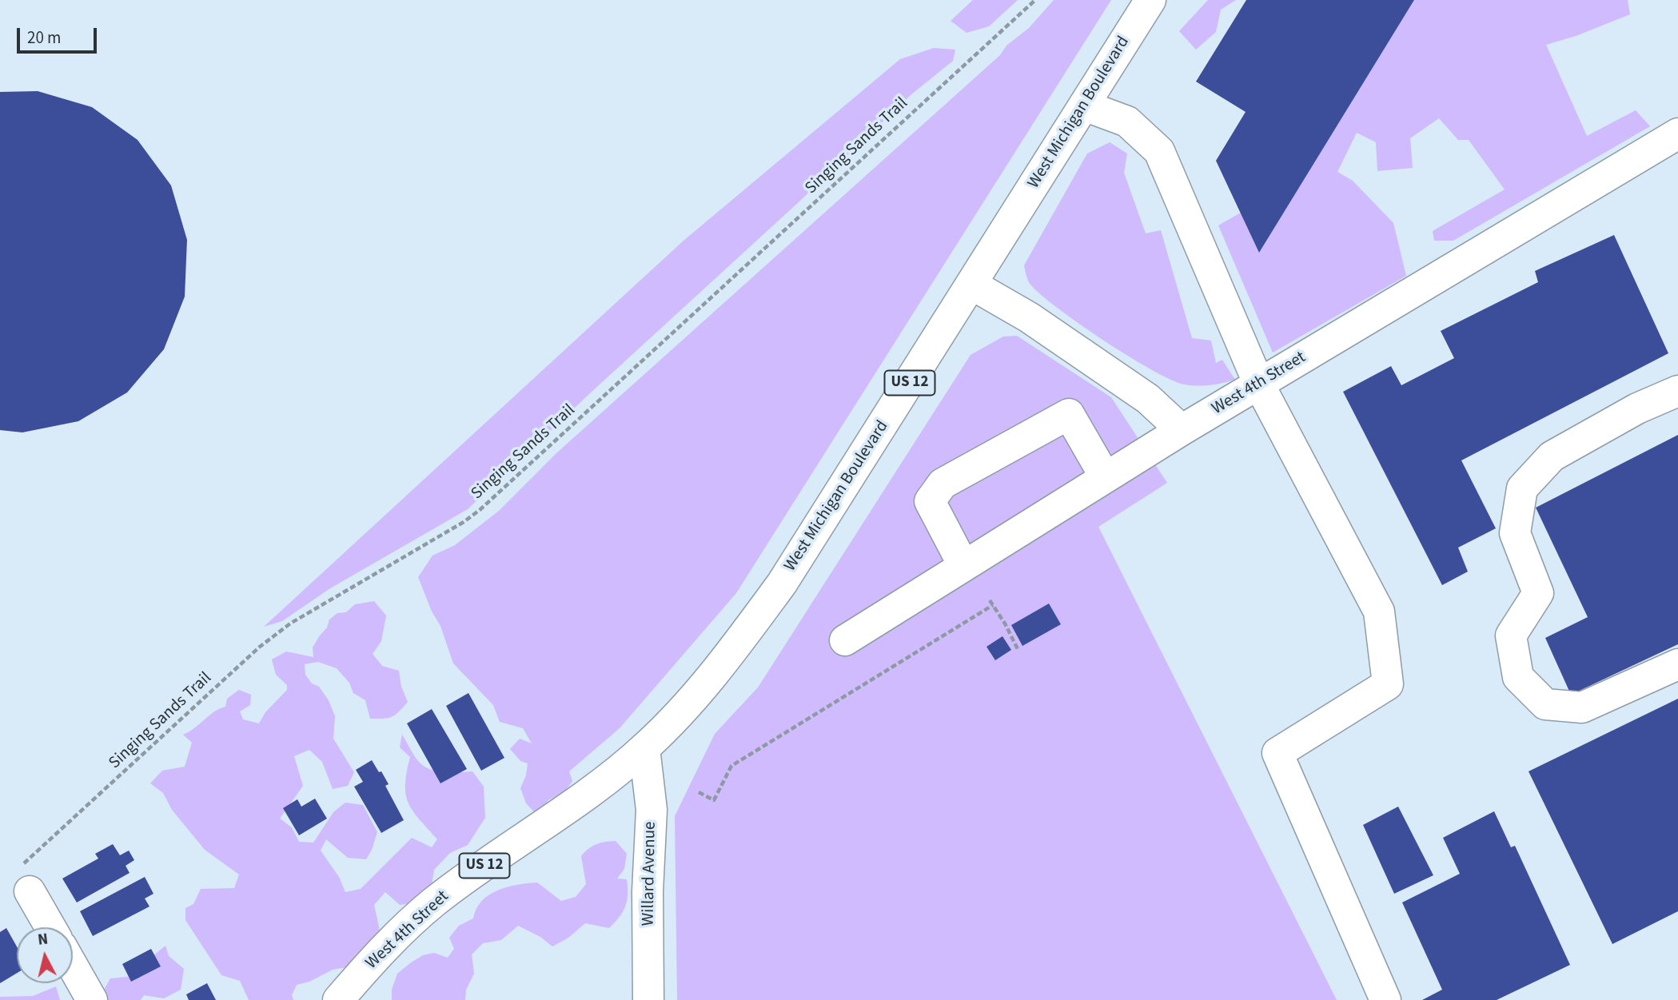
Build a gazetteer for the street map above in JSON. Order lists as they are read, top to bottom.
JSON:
{
  "streets": {
    "main road": [
      "West Michigan Boulevard",
      "US 12",
      "West 4th Street",
      "Willard Avenue"
    ],
    "path": ["Singing Sands Trail"]
  },
  "crossings": [
    ["West Michigan Boulevard", "West 4th Street"],
    ["West Michigan Boulevard", "Willard Avenue"],
    ["West 4th Street", "Willard Avenue"]
  ],
  "scale_bar": "20 m",
  "north": "top"
}
